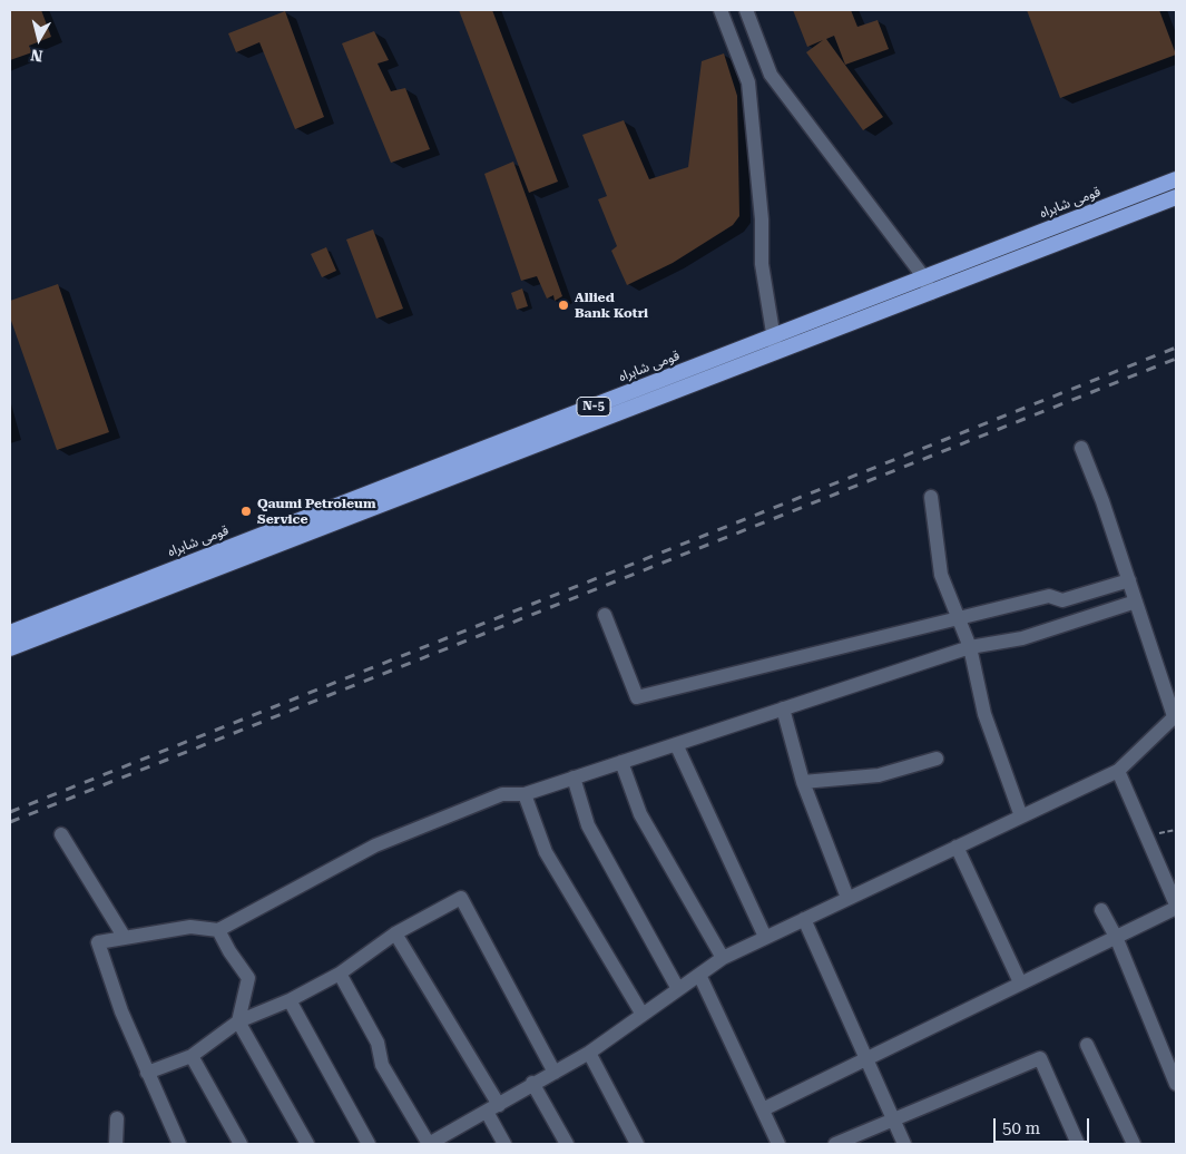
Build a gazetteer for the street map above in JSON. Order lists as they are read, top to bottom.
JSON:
{
  "streets": {
    "highway": ["قومی شاہراہ", "N-5"]
  },
  "places": ["Allied Bank Kotri", "Qaumi Petroleum Service"],
  "scale_bar": "50 m",
  "north": "bottom"
}
